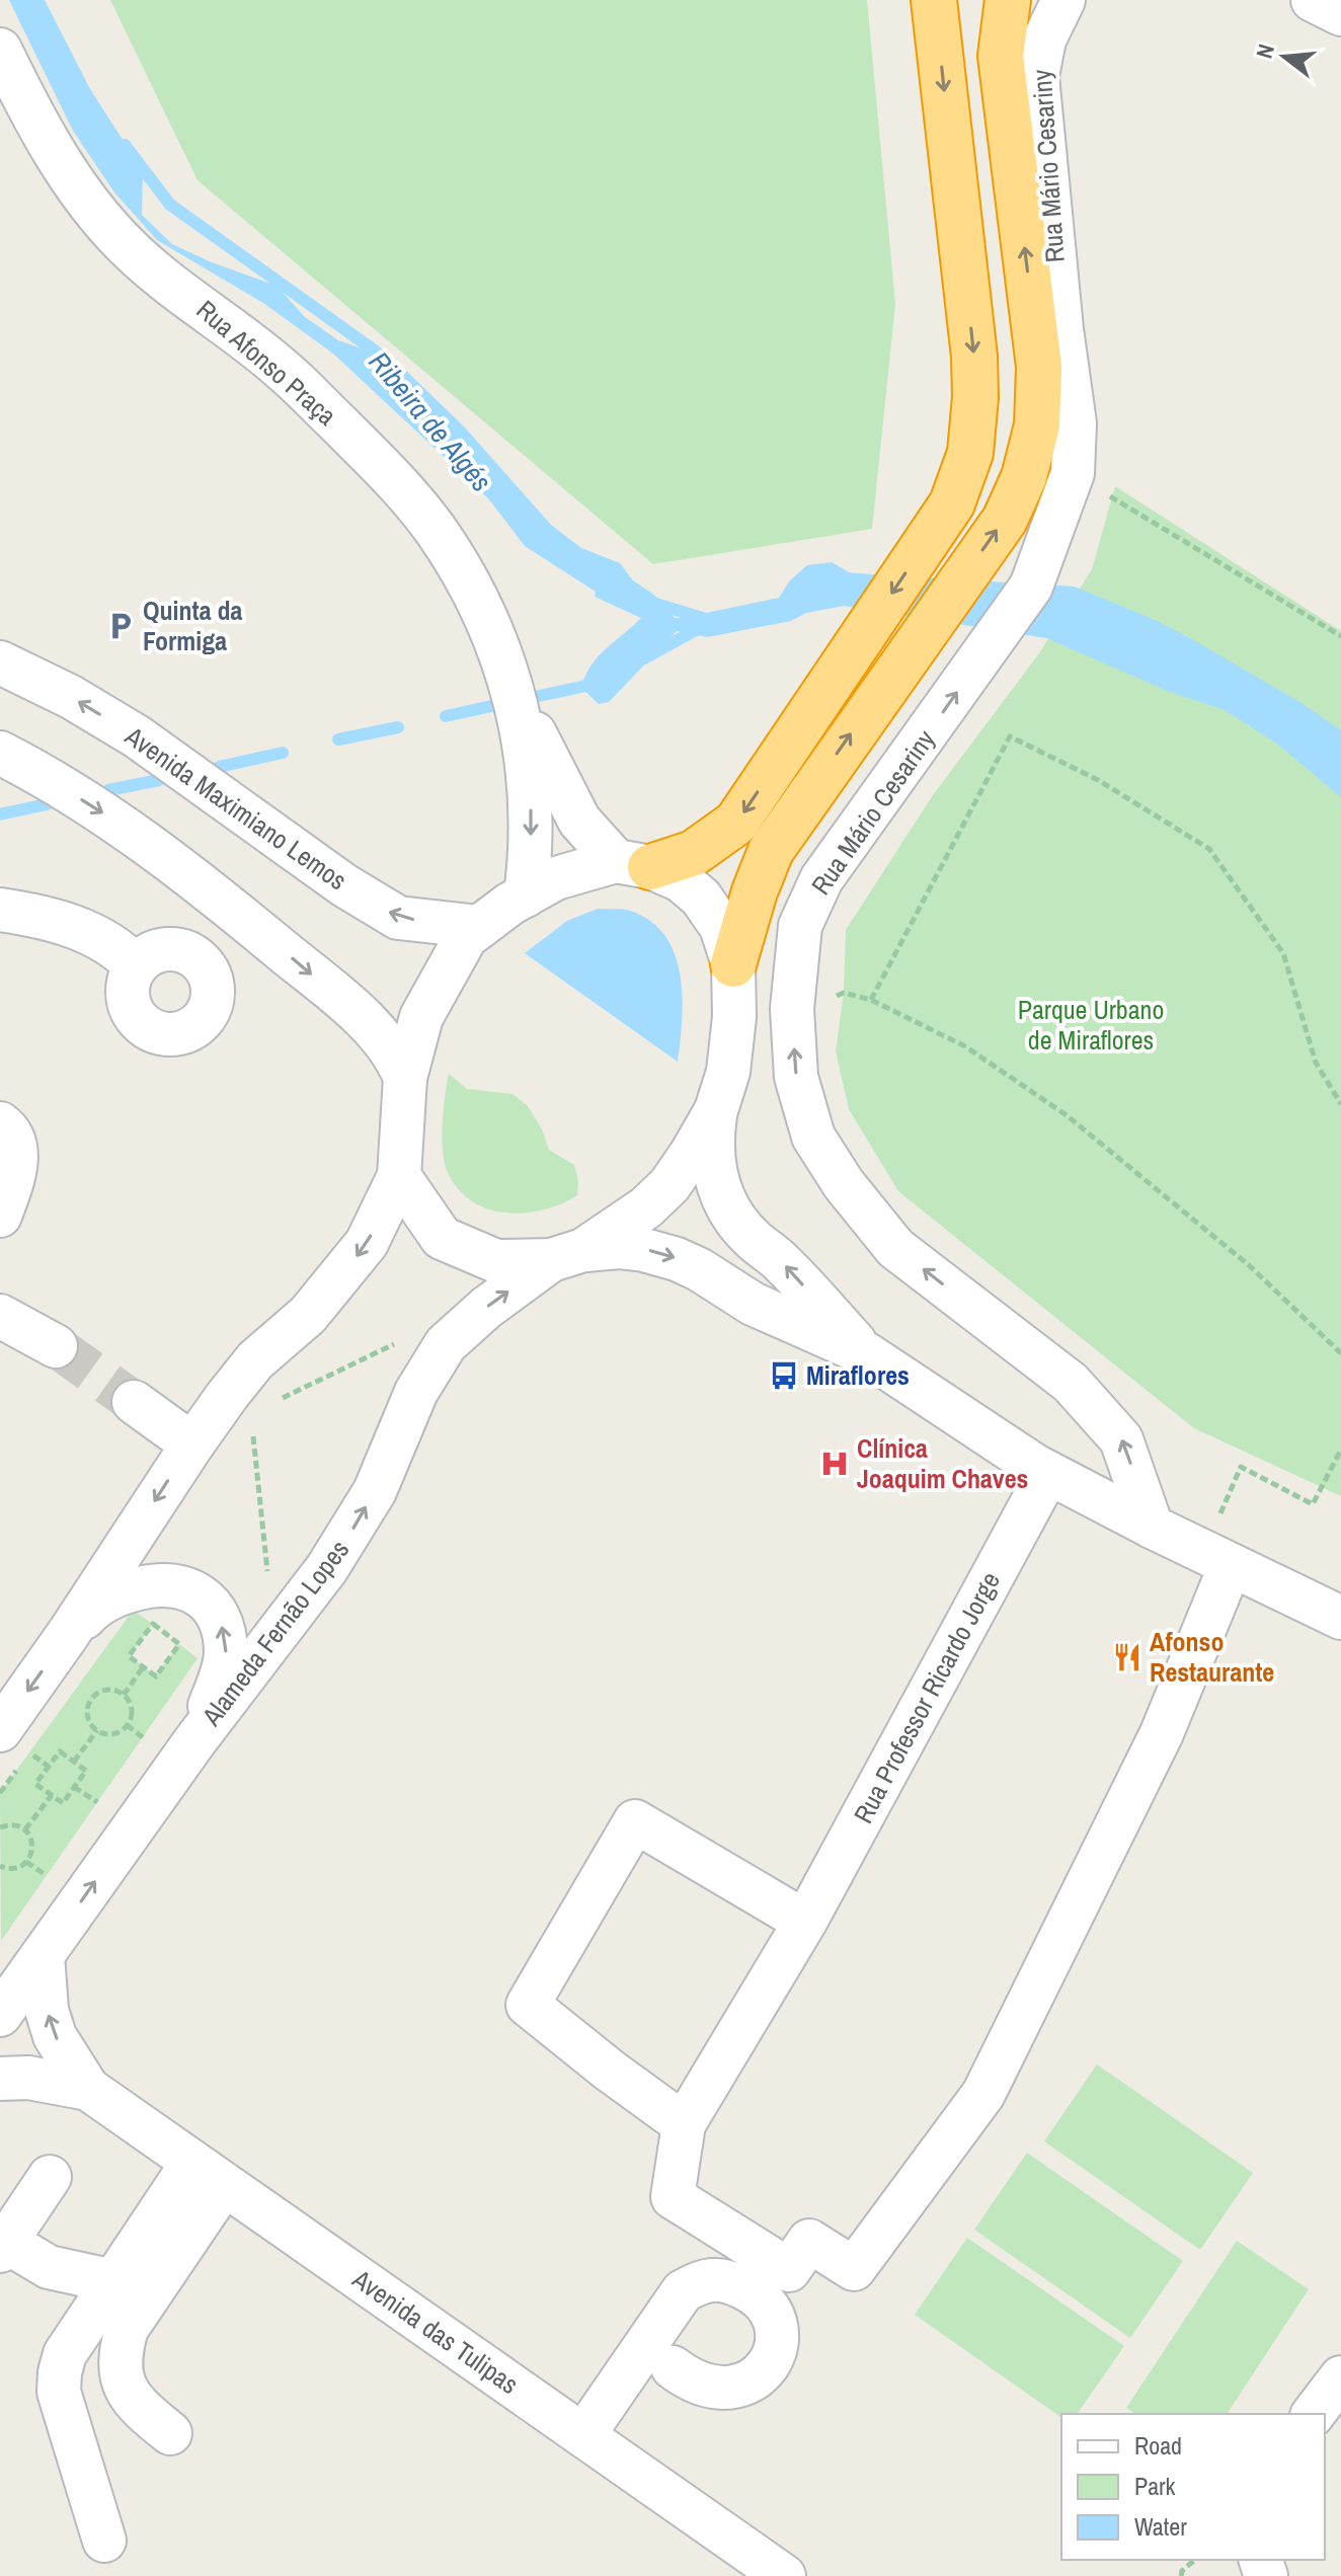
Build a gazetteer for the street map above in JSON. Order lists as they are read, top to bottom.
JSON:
{
  "streets": {
    "street": [
      "Rua Mário Cesariny",
      "Rua Afonso Praça",
      "Avenida Maximiano Lemos",
      "Alameda Fernão Lopes",
      "Rua Professor Ricardo Jorge",
      "Avenida das Tulipas"
    ]
  },
  "crossings": [
    ["Alameda Fernão Lopes", "Avenida das Tulipas"]
  ],
  "one_way": ["Rua Mário Cesariny"],
  "water": ["Ribeira de Algés"],
  "parks": ["Parque Urbano de Miraflores"],
  "places": {
    "parking": ["Quinta da Formiga"],
    "bus stop": ["Miraflores"],
    "hospital": ["Clínica Joaquim Chaves"],
    "restaurant": ["Afonso Restaurante"]
  },
  "legend": ["Road", "Park", "Water"],
  "north": "left"
}
